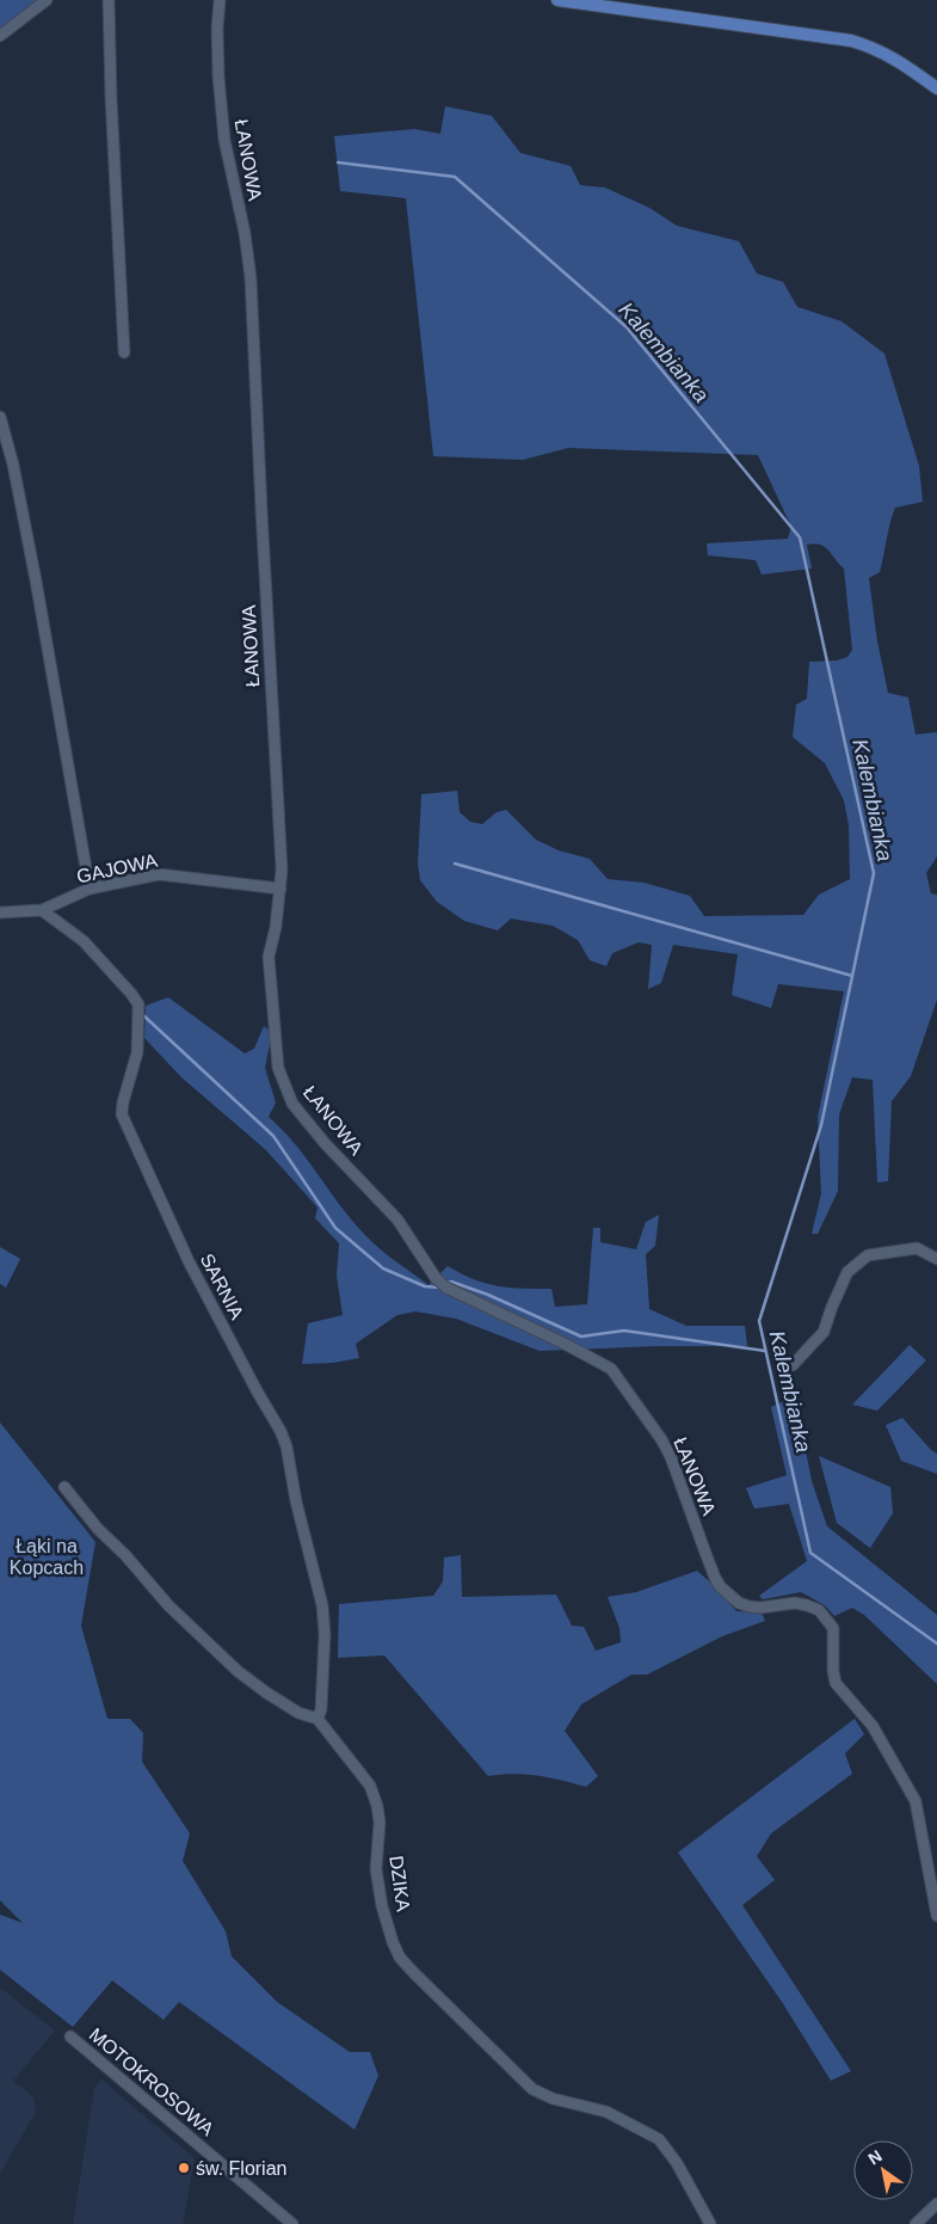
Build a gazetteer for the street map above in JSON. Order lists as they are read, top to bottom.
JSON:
{
  "streets": {
    "street": [
      "ŁANOWA",
      "GAJOWA",
      "SARNIA",
      "DZIKA",
      "MOTOKROSOWA"
    ]
  },
  "crossings": [
    ["ŁANOWA", "GAJOWA"],
    ["GAJOWA", "SARNIA"],
    ["SARNIA", "DZIKA"]
  ],
  "water": ["Kalembianka"],
  "parks": ["Łąki na Kopcach"],
  "places": ["św. Florian"],
  "north": "top left"
}
